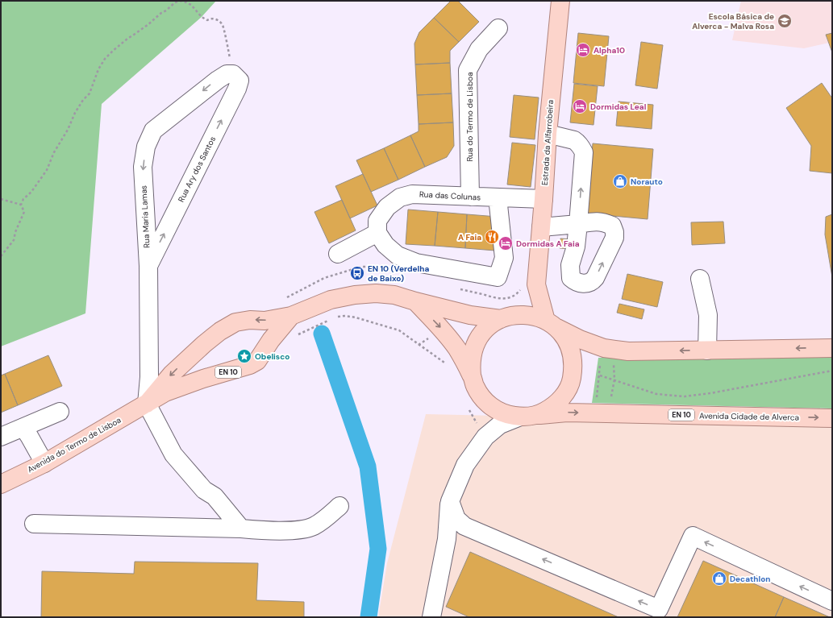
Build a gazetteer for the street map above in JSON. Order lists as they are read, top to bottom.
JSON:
{
  "streets": {
    "main road": [
      "Estrada da Alfarrobeira",
      "EN 10",
      "Avenida Cidade de Alverca",
      "Avenida do Termo de Lisboa"
    ],
    "street": [
      "Rua do Termo de Lisboa",
      "Rua Ary dos Santos",
      "Rua das Colunas",
      "Rua Maria Lamas"
    ]
  },
  "crossings": [
    ["Rua do Termo de Lisboa", "Rua das Colunas"],
    ["Estrada da Alfarrobeira", "Rua das Colunas"],
    ["Estrada da Alfarrobeira", "EN 10"],
    ["Estrada da Alfarrobeira", "Avenida Cidade de Alverca"],
    ["Rua Ary dos Santos", "Rua Maria Lamas"],
    ["Rua Maria Lamas", "Avenida do Termo de Lisboa"],
    ["EN 10", "Avenida Cidade de Alverca"],
    ["EN 10", "Avenida do Termo de Lisboa"]
  ],
  "one_way": ["Rua Ary dos Santos", "Rua Maria Lamas"],
  "places": {
    "school or university": ["Escola Básica de Alverca - Malva Rosa"],
    "hotel": ["Alpha10", "Dormidas Leal", "Dormidas A Faia"],
    "shop": ["Norauto", "Decathlon"],
    "restaurant": ["A Faia"],
    "bus stop": ["EN 10 (Verdelha de Baixo)"],
    "place": ["Obelisco"]
  }
}
